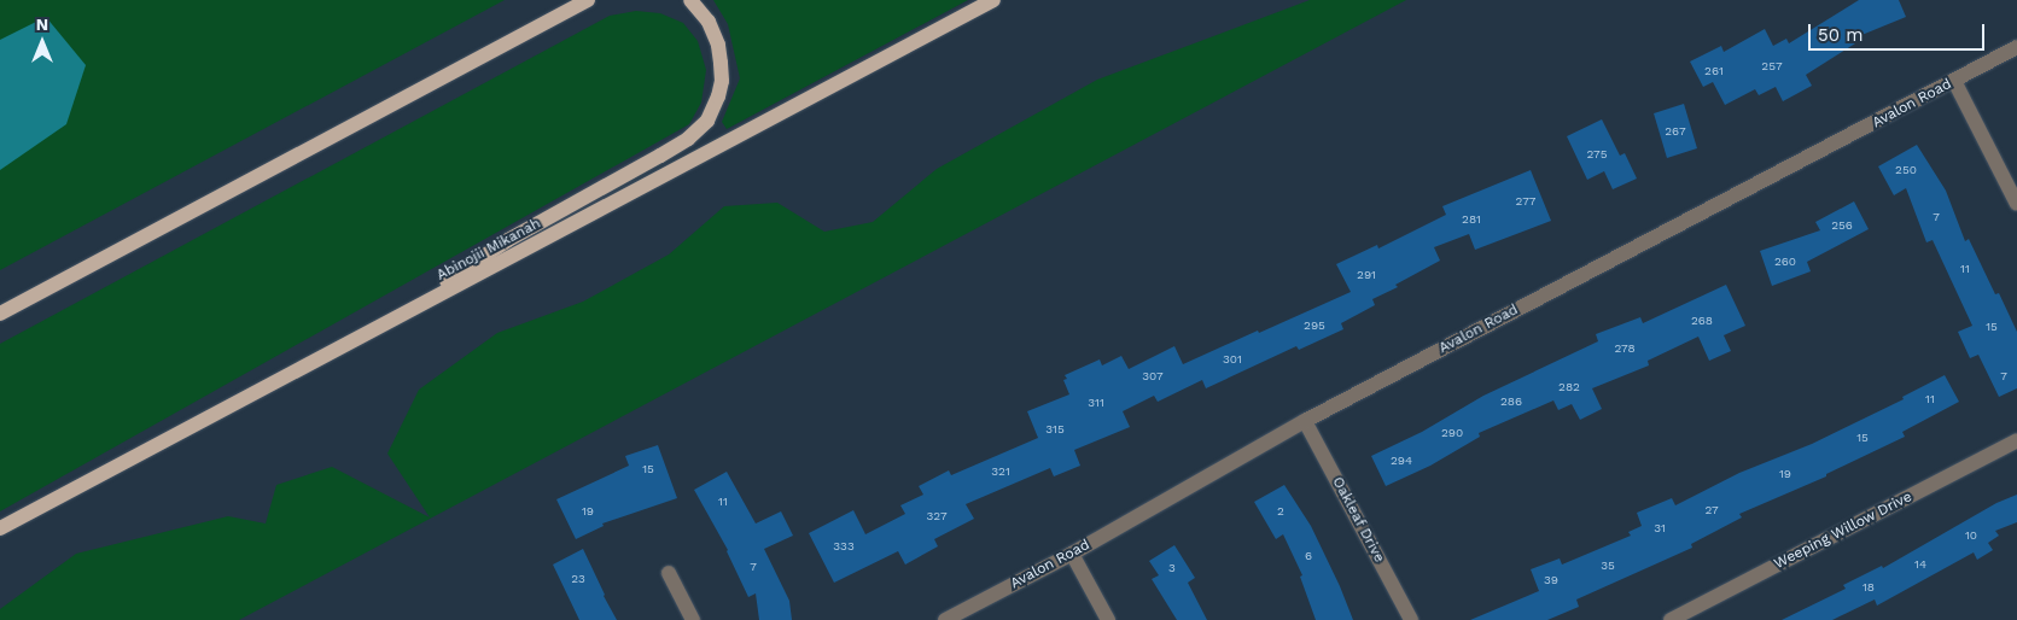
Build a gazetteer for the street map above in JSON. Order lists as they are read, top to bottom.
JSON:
{
  "streets": {
    "main road": ["Abinojii Mikanah"],
    "street": ["Avalon Road", "Oakleaf Drive", "Weeping Willow Drive"]
  },
  "crossings": [
    ["Avalon Road", "Oakleaf Drive"]
  ],
  "house_numbers": [
    "257",
    "261",
    "267",
    "275",
    "250",
    "277",
    "7",
    "281",
    "256",
    "260",
    "11",
    "291",
    "268",
    "295",
    "15",
    "278",
    "301",
    "307",
    "7",
    "282",
    "11",
    "286",
    "311",
    "315",
    "290",
    "15",
    "294",
    "15",
    "321",
    "19",
    "11",
    "27",
    "19",
    "2",
    "327",
    "31",
    "10",
    "333",
    "6",
    "14",
    "35",
    "7",
    "3",
    "23",
    "39",
    "18"
  ],
  "scale_bar": "50 m",
  "north": "top"
}
